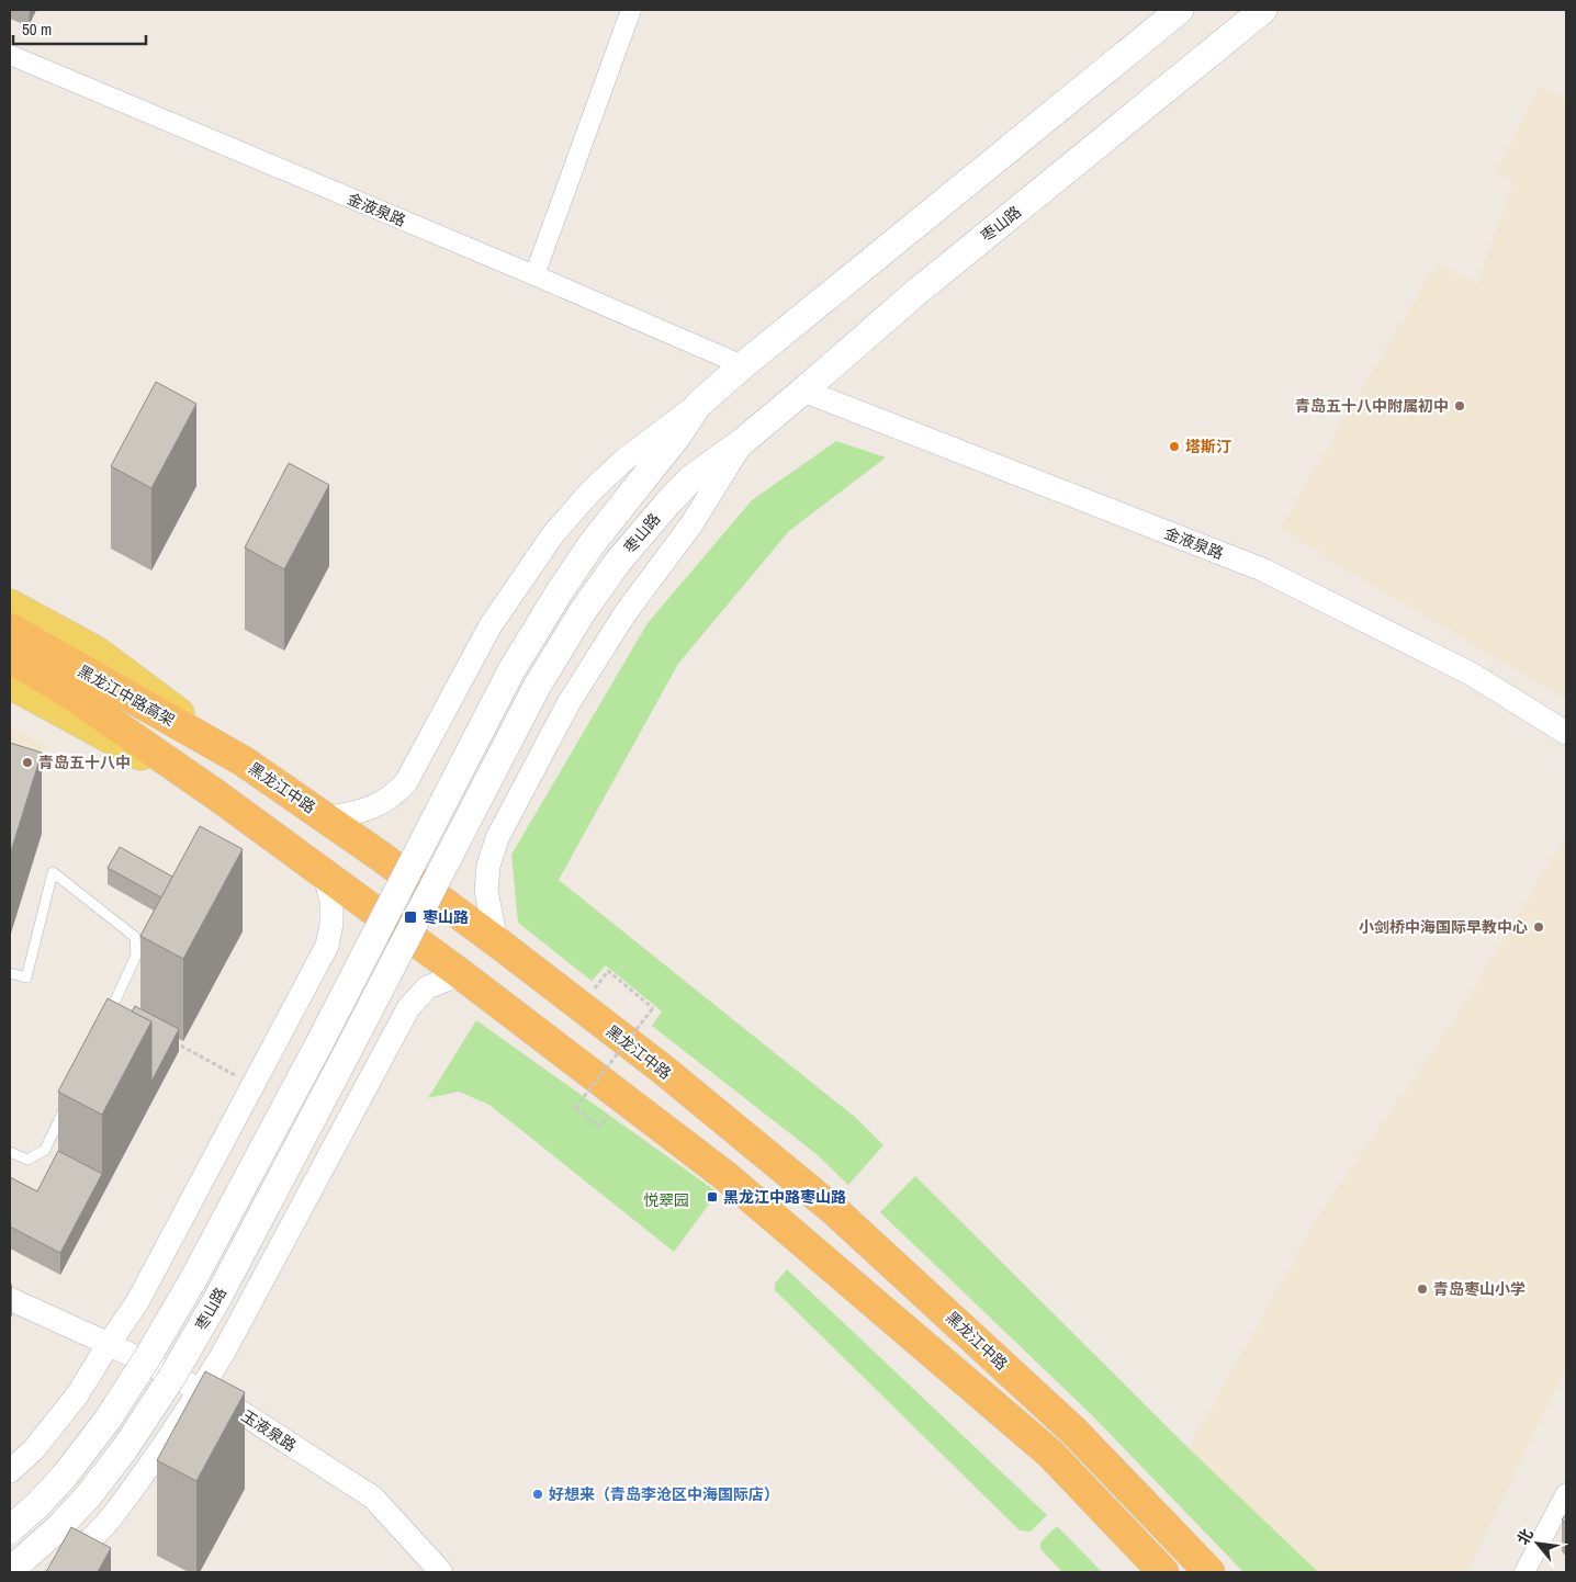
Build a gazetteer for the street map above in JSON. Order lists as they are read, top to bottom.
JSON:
{
  "streets": {
    "highway": ["黑龙江中路高架", "黑龙江中路"],
    "main road": ["枣山路"],
    "street": ["金液泉路", "玉液泉路"]
  },
  "crossings": [
    ["金液泉路", "枣山路"],
    ["枣山路", "黑龙江中路"],
    ["枣山路", "玉液泉路"],
    ["黑龙江中路高架", "黑龙江中路"]
  ],
  "parks": ["悦翠园"],
  "places": {
    "other": [
      "青岛五十八中附属初中",
      "塔斯汀",
      "青岛五十八中",
      "小剑桥中海国际早教中心",
      "青岛枣山小学",
      "好想来（青岛李沧区中海国际店）"
    ],
    "transit": ["枣山路", "黑龙江中路枣山路"]
  },
  "scale_bar": "50 m",
  "north": "top left"
}
